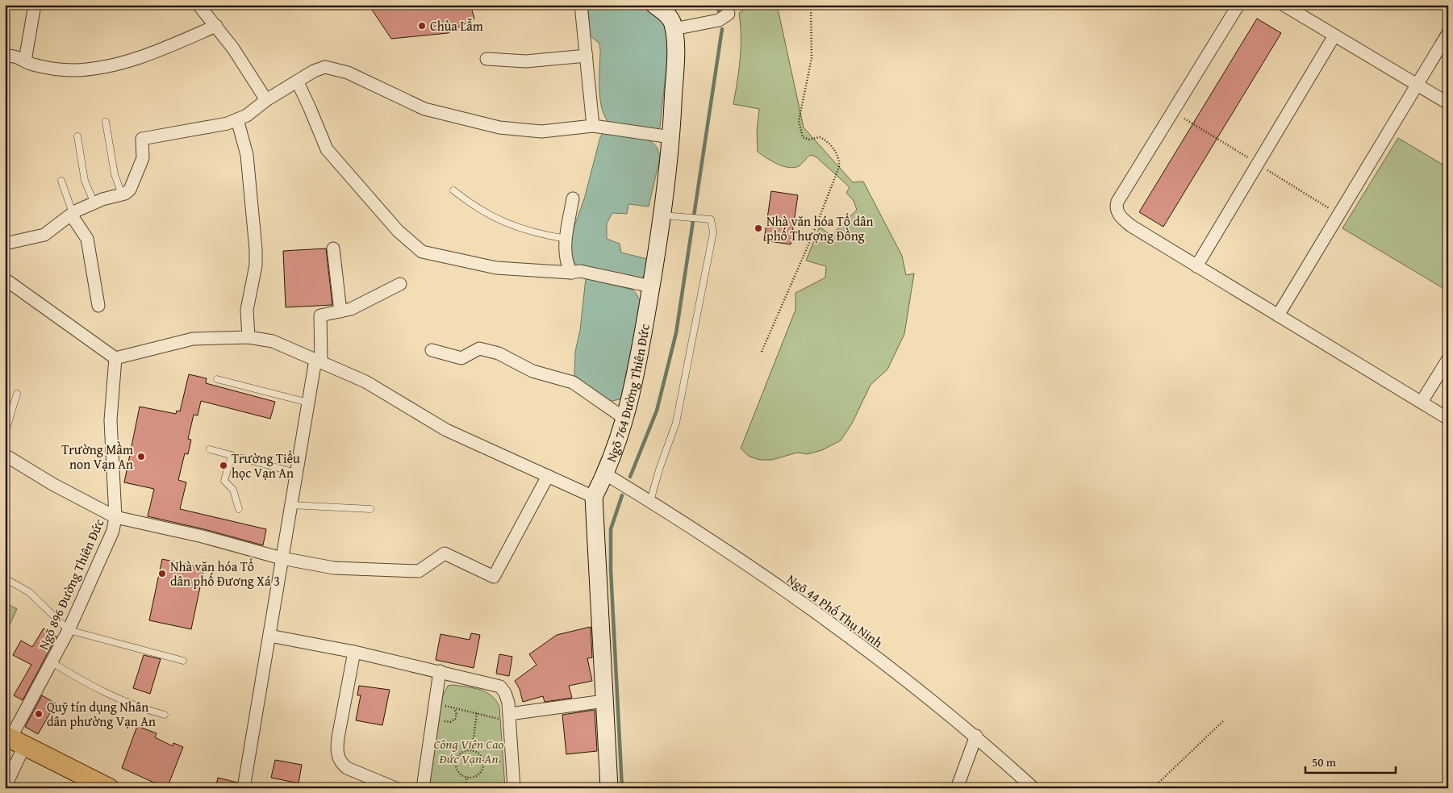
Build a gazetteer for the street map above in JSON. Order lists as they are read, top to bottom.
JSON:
{
  "streets": {
    "street": ["Ngõ 764 Đường Thiên Đức", "Ngõ 896 Đường Thiên Đức", "Ngõ 44 Phố Thụ Ninh"]
  },
  "crossings": [
    ["Ngõ 764 Đường Thiên Đức", "Ngõ 44 Phố Thụ Ninh"]
  ],
  "parks": ["Công Viên Cao Đức Vạn An"],
  "places": [
    "Chùa Lẫm",
    "Nhà văn hóa Tổ dân phố Thượng Đồng",
    "Trường Mầm non Vạn An",
    "Trường Tiểu học Vạn An",
    "Nhà văn hóa Tổ dân phố Đương Xá 3",
    "Quỹ tín dụng Nhân dân phường Vạn An"
  ],
  "scale_bar": "50 m"
}
